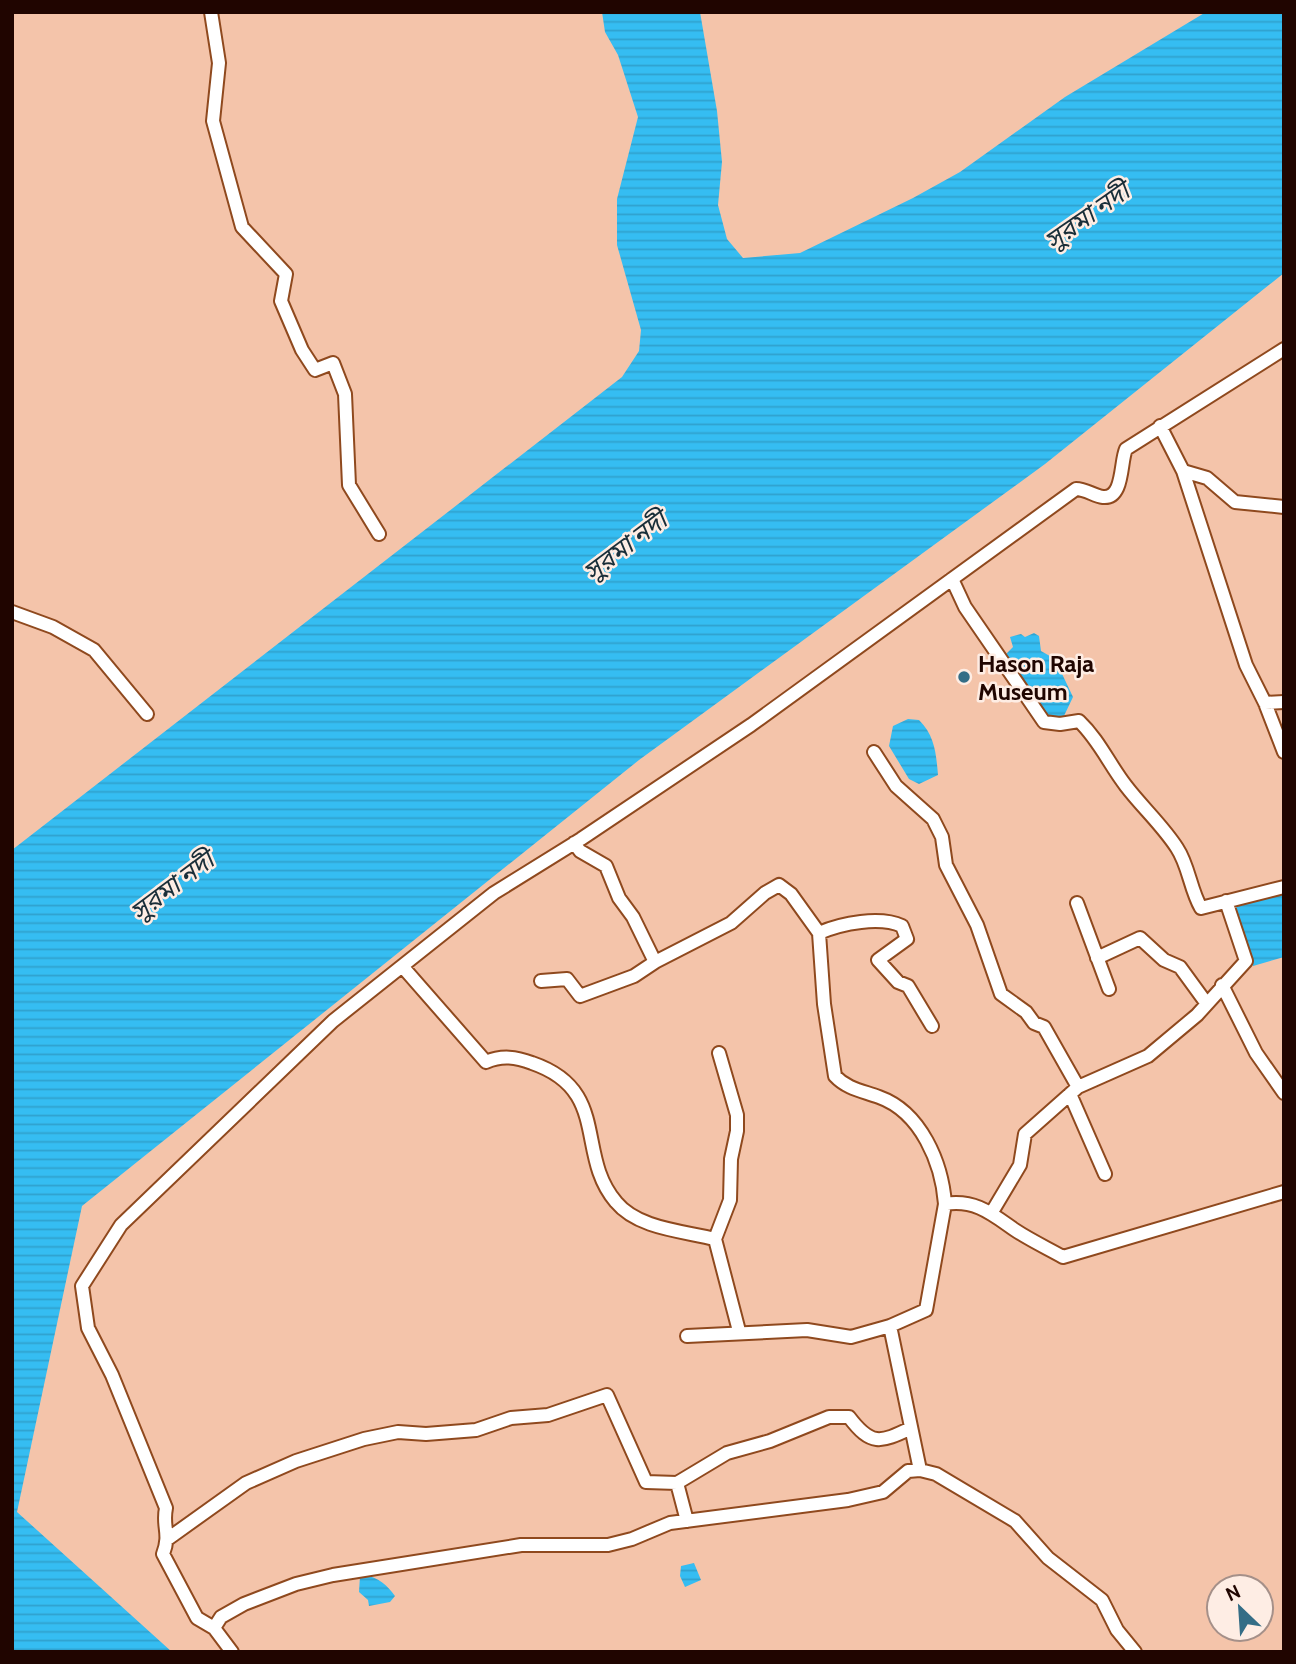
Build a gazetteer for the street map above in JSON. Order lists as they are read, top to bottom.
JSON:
{
  "water": ["সুরমা নদী"],
  "places": ["Hason Raja Museum"],
  "north": "top left"
}
